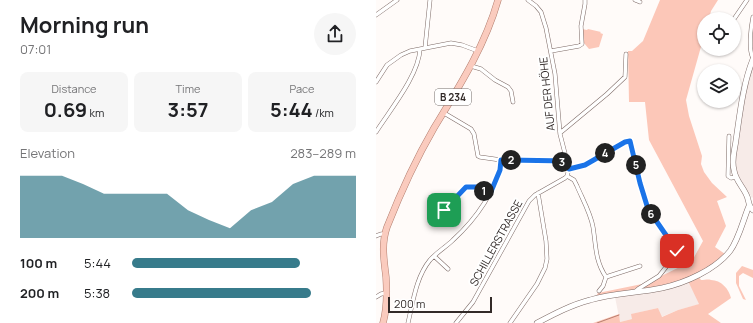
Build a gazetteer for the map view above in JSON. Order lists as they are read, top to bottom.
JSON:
{
  "streets": {
    "main road": ["B 234"],
    "street": ["AUF DER HÖHE", "SCHILLERSTRASSE"]
  },
  "scale_bar": "200 m",
  "page": {
    "heading": ["Morning run", "07:01"],
    "stats": [
      ["Distance", "0.69 km"],
      ["Time", "3:57"],
      ["Pace", "5:44 /km"]
    ],
    "chart": ["Elevation", "283–289 m"],
    "pins": [
      "4",
      "2",
      "3",
      "5",
      "1",
      "6"
    ],
    "list": [
      {
        "name": "100 m",
        "note": "5:44"
      },
      {
        "name": "200 m",
        "note": "5:38"
      }
    ],
    "scale": "200 m"
  }
}
